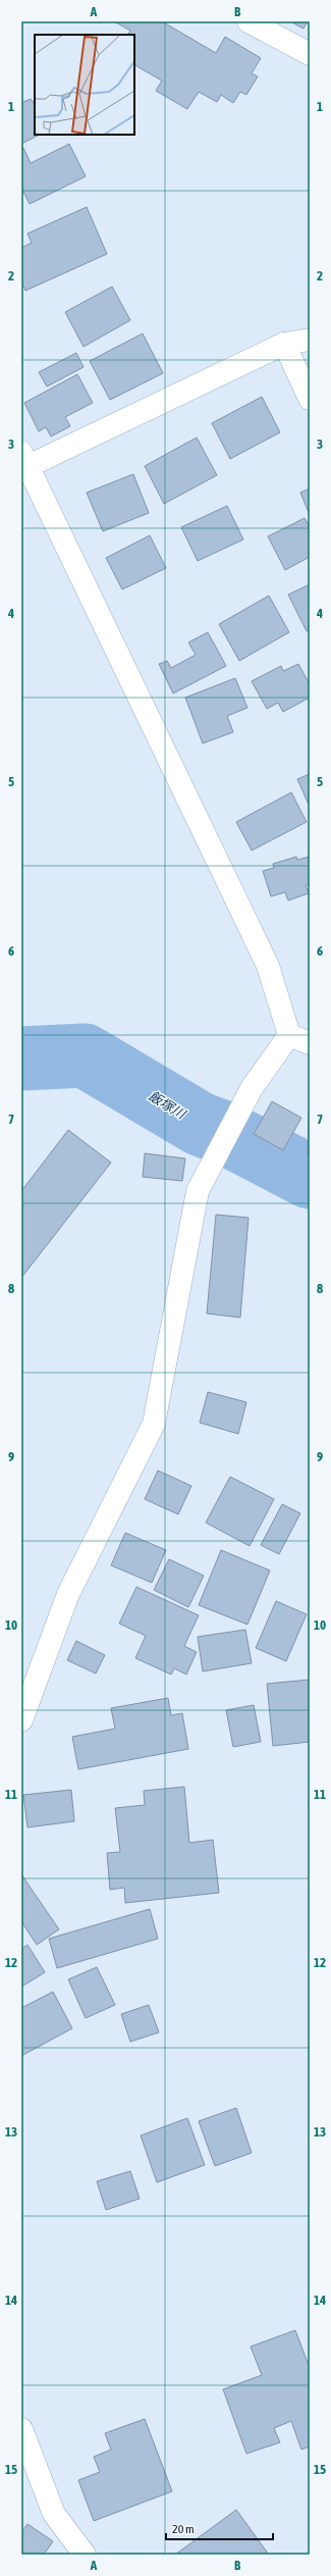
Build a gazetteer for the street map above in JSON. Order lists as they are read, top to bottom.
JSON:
{
  "water": ["飯塚川"],
  "scale_bar": "20 m",
  "grid": {
    "columns": ["A", "B"],
    "rows": [
      "1",
      "2",
      "3",
      "4",
      "5",
      "6",
      "7",
      "8",
      "9",
      "10",
      "11",
      "12",
      "13",
      "14",
      "15"
    ]
  }
}
